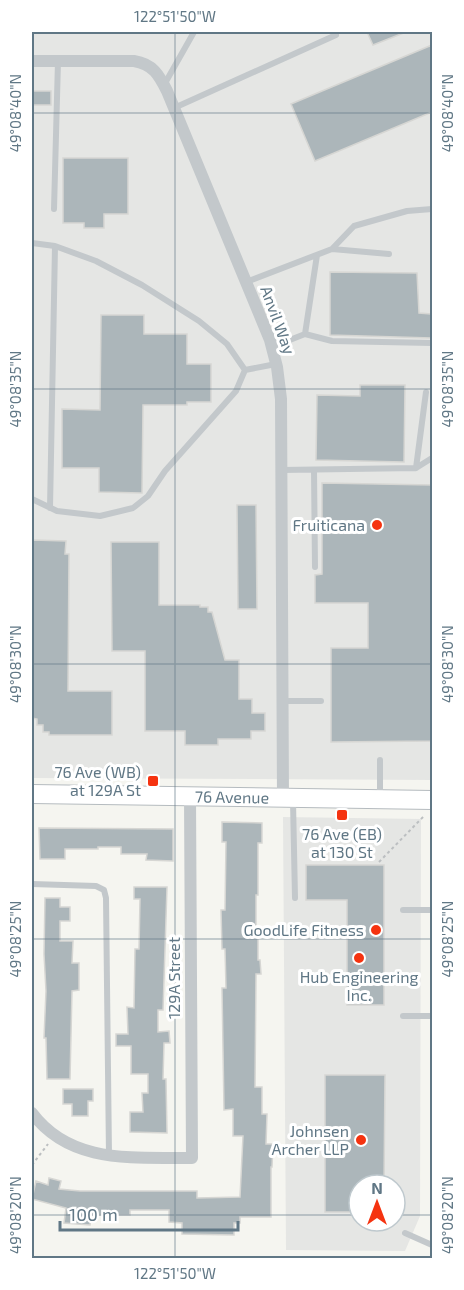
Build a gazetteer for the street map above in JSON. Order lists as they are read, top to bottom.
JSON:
{
  "streets": {
    "main road": ["76 Avenue"],
    "street": ["Anvil Way", "129A Street"]
  },
  "crossings": [
    ["Anvil Way", "76 Avenue"],
    ["76 Avenue", "129A Street"]
  ],
  "places": {
    "other": [
      "Fruiticana",
      "GoodLife Fitness",
      "Hub Engineering Inc.",
      "Johnsen Archer LLP"
    ],
    "transit": ["76 Ave (WB) at 129A St", "76 Ave (EB) at 130 St"]
  },
  "scale_bar": "100 m",
  "north": "top",
  "coordinates": [
    "122°51'50\"W",
    "49°08'40\"N",
    "49°08'35\"N",
    "49°08'30\"N",
    "49°08'25\"N",
    "49°08'20\"N"
  ]
}
